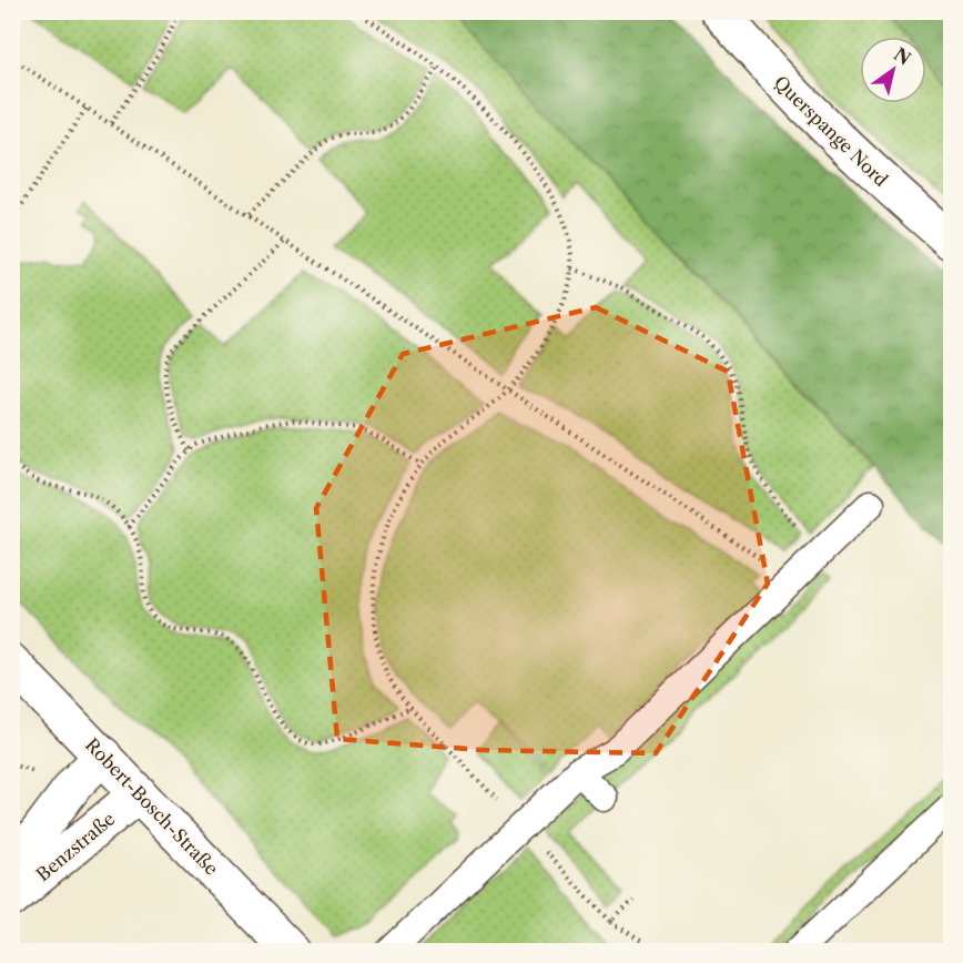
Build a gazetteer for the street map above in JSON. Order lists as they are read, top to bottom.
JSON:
{
  "streets": {
    "street": ["Querspange Nord", "Robert-Bosch-Straße", "Benzstraße"]
  },
  "crossings": [
    ["Robert-Bosch-Straße", "Benzstraße"]
  ],
  "north": "top right"
}
